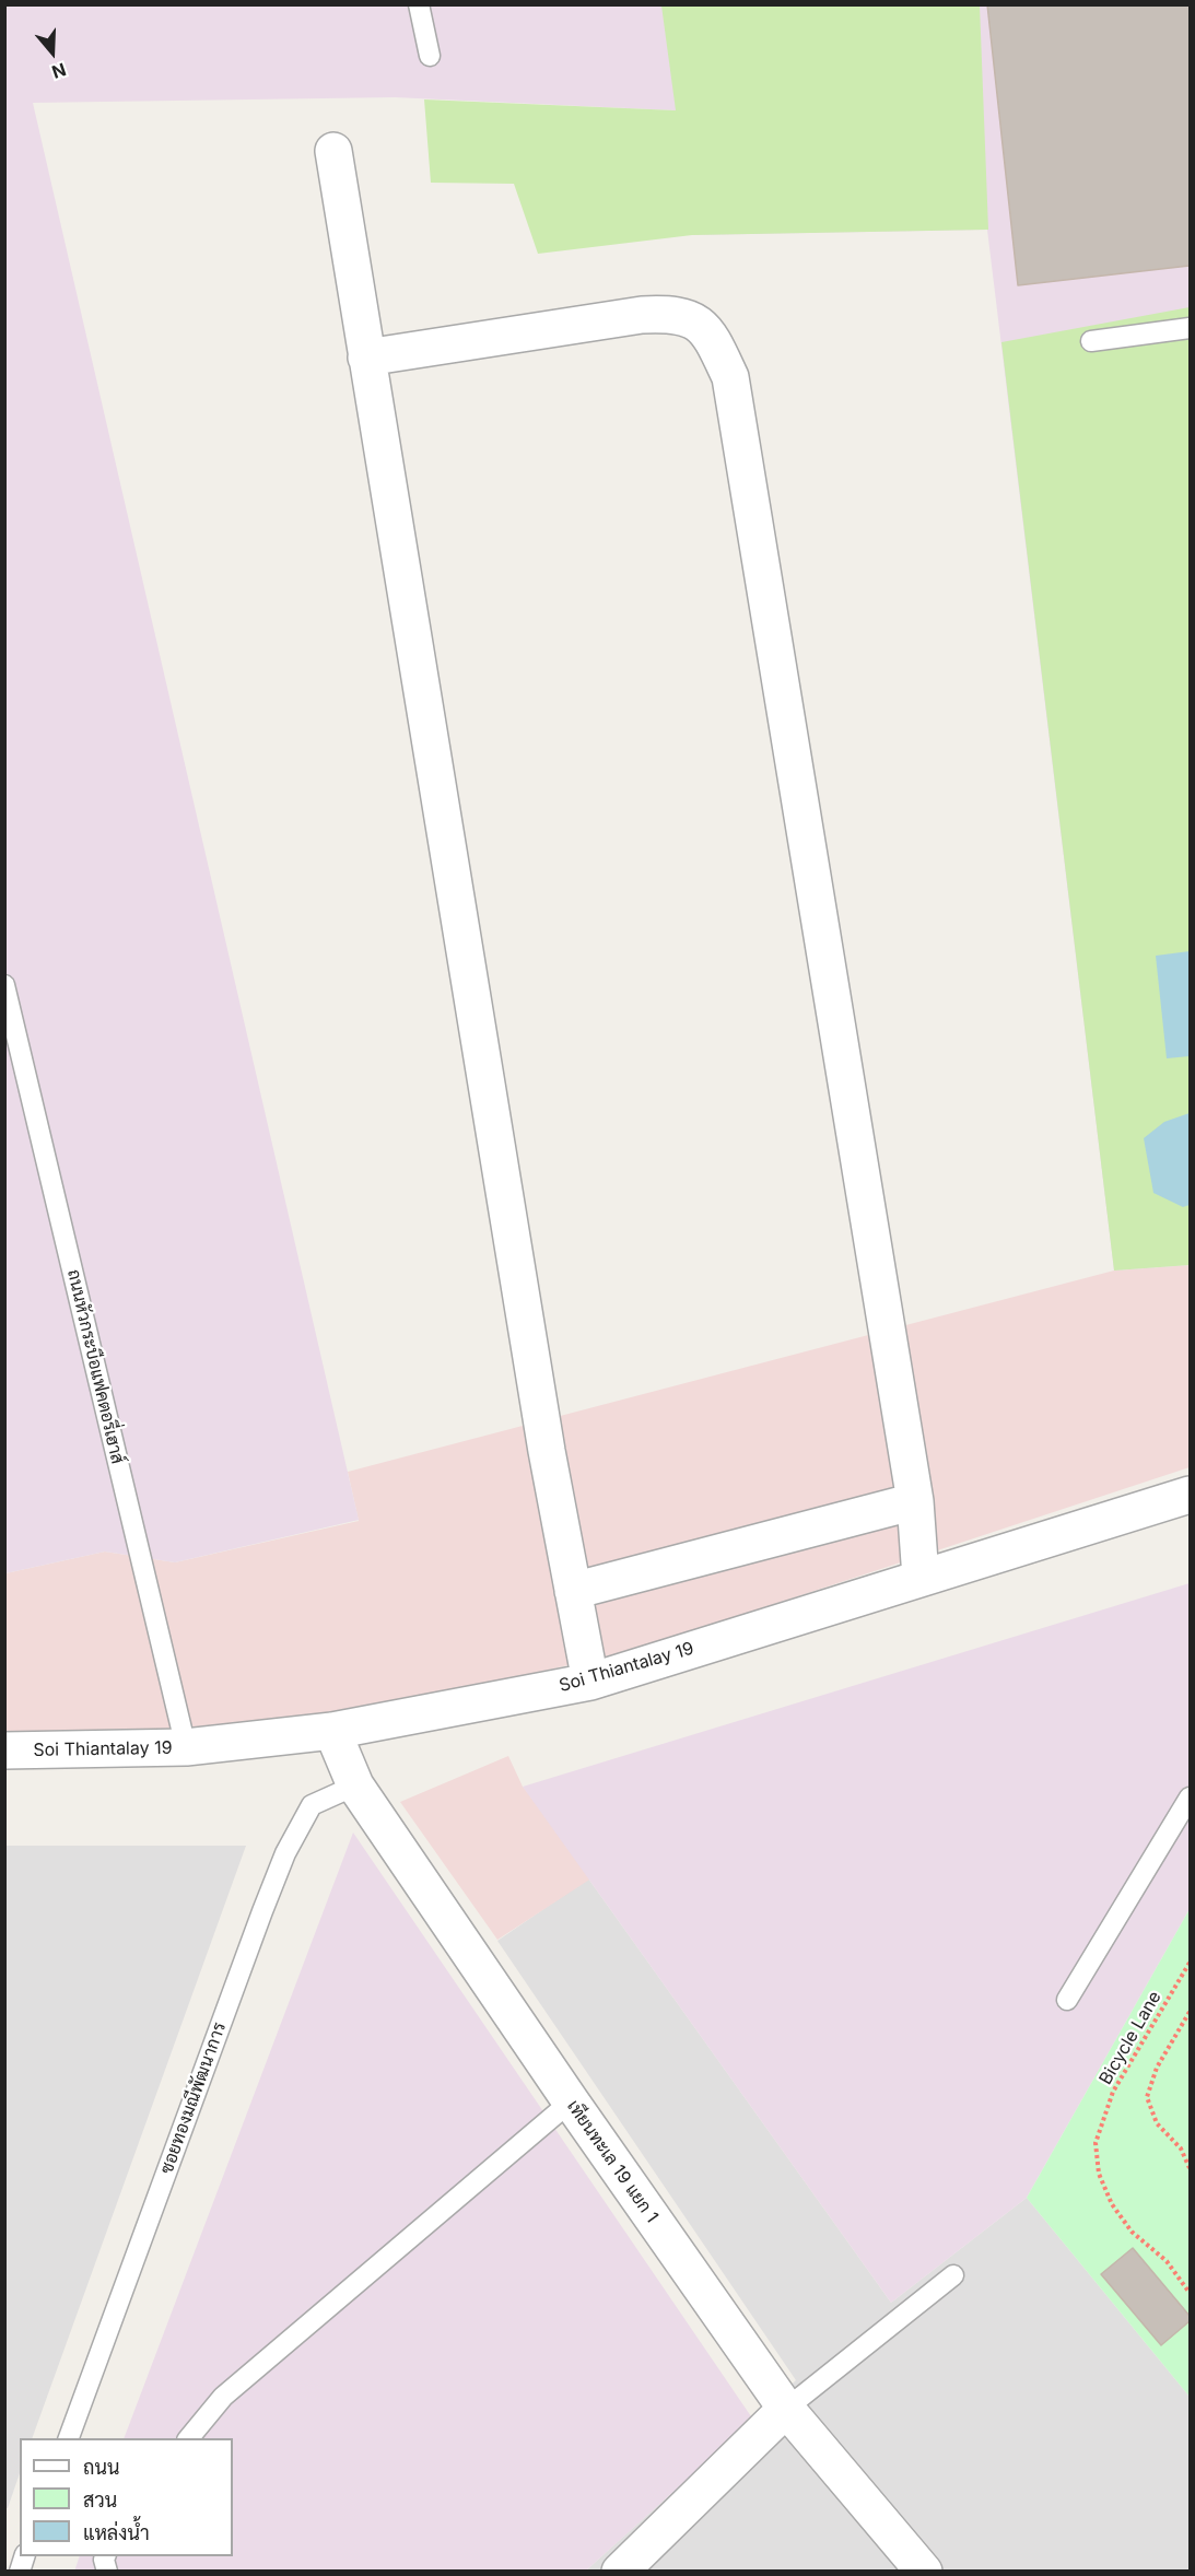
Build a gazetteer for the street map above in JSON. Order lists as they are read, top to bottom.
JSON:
{
  "streets": {
    "street": ["Soi Thiantalay 19", "เทียนทะเล 19 แยก 1"],
    "lane": ["ถนนหัวกระบือแฟคตอรี่เฮาส์", "ซอยทองมณีพัฒนาการ"],
    "path": ["Bicycle Lane"]
  },
  "crossings": [
    ["ถนนหัวกระบือแฟคตอรี่เฮาส์", "Soi Thiantalay 19"],
    ["Soi Thiantalay 19", "เทียนทะเล 19 แยก 1"],
    ["ซอยทองมณีพัฒนาการ", "เทียนทะเล 19 แยก 1"]
  ],
  "legend": ["ถนน", "สวน", "แหล่งน้ำ"],
  "north": "bottom"
}
